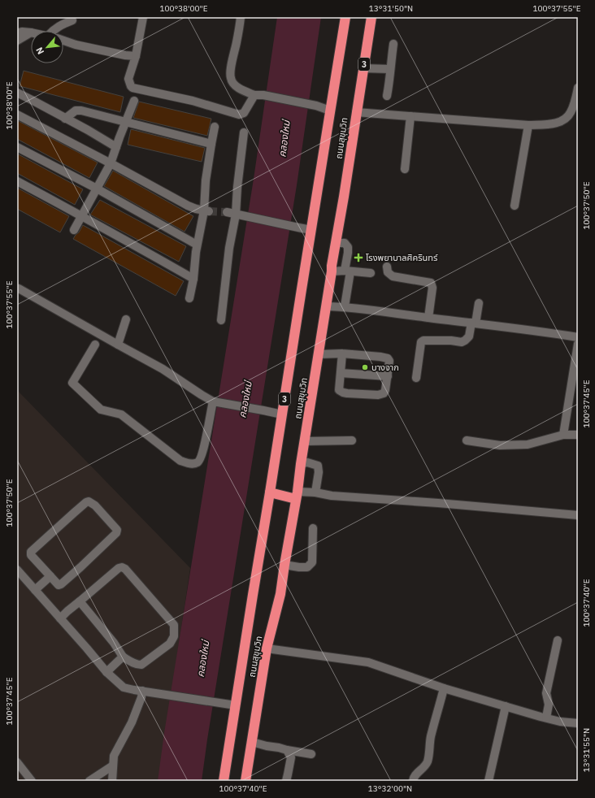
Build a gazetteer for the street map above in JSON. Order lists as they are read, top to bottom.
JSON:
{
  "streets": {
    "highway": ["3", "ถนนสุขุมวิท"]
  },
  "water": ["คลองใหม่"],
  "places": {
    "health": ["โรงพยาบาลศิครินทร์"],
    "other": ["บางจาก"]
  },
  "north": "bottom left",
  "coordinates": [
    "100°38'00\"E",
    "13°31'50\"N",
    "100°37'55\"E",
    "100°37'50\"E",
    "100°37'45\"E",
    "100°37'40\"E",
    "13°31'55\"N",
    "13°32'00\"N"
  ]
}
